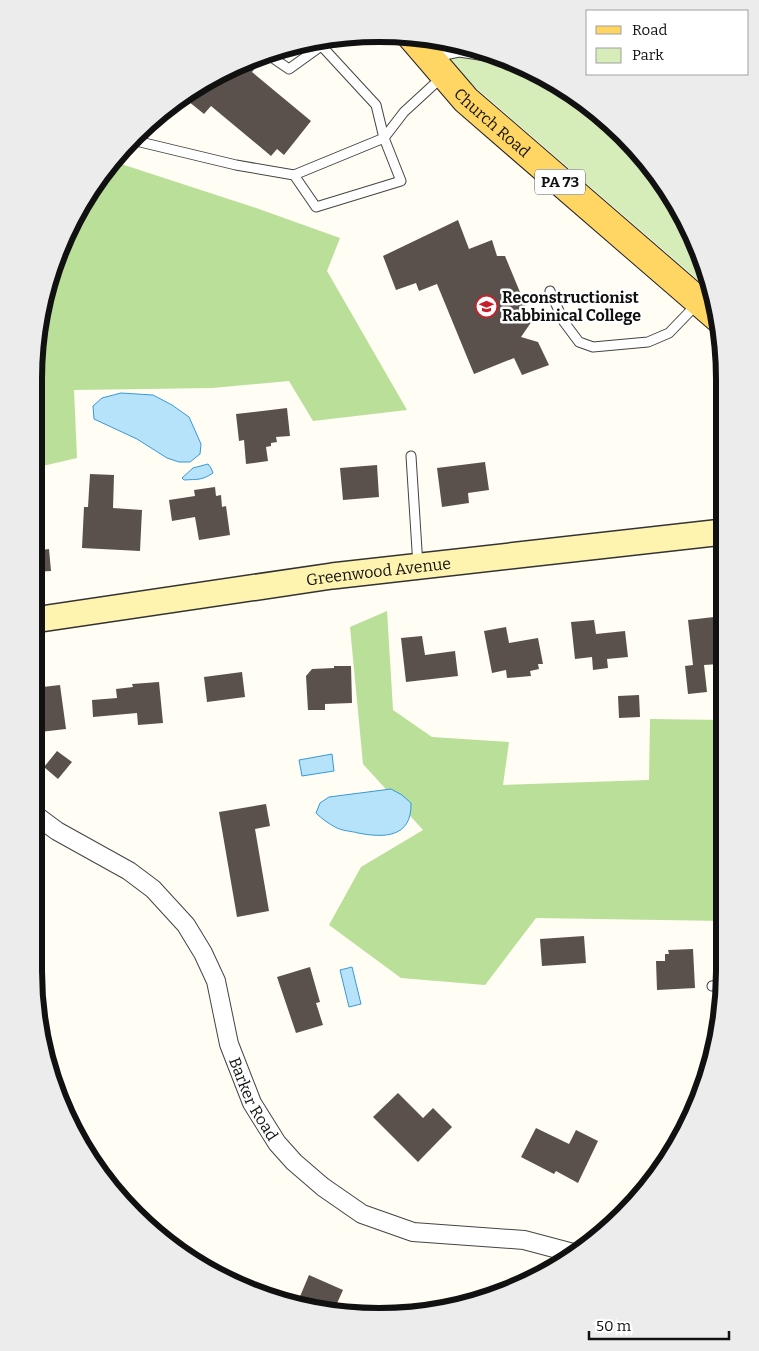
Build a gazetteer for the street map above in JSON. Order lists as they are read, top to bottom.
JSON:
{
  "streets": {
    "main road": ["Church Road", "PA 73", "Greenwood Avenue"],
    "street": ["Barker Road"]
  },
  "places": {
    "school or university": ["Reconstructionist Rabbinical College"]
  },
  "legend": ["Road", "Park"],
  "scale_bar": "50 m"
}
